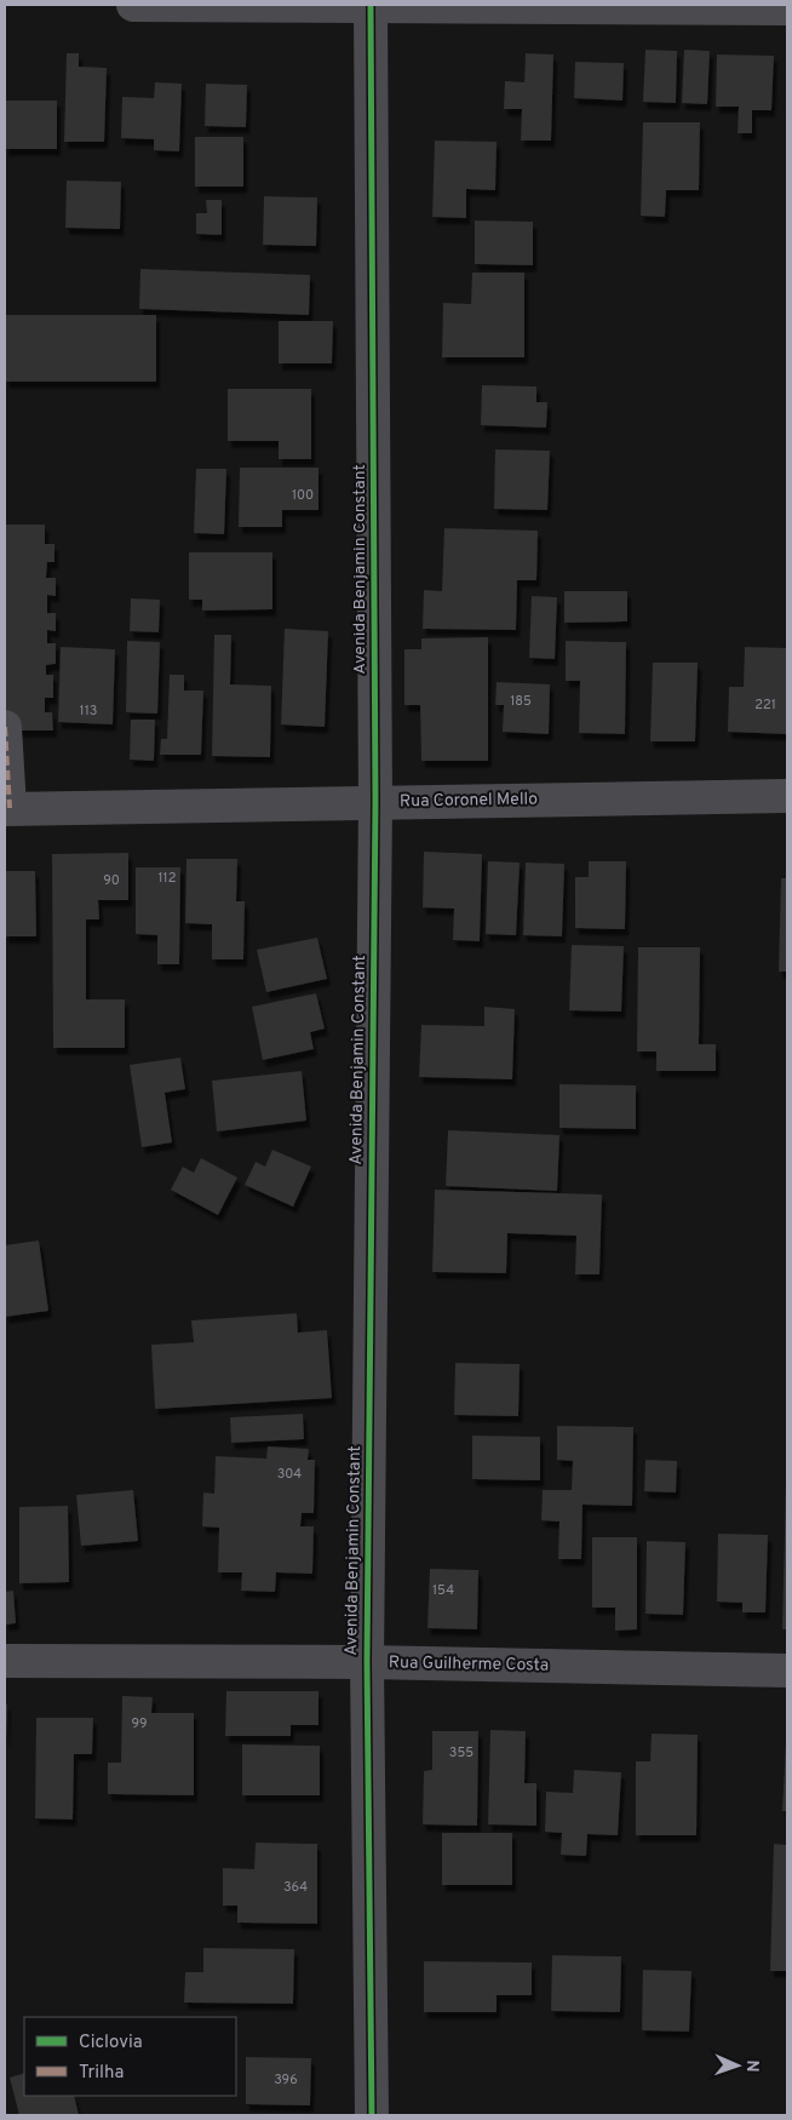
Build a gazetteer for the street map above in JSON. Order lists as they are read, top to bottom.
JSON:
{
  "streets": {
    "street": ["Avenida Benjamin Constant", "Rua Coronel Mello", "Rua Guilherme Costa"]
  },
  "crossings": [
    ["Avenida Benjamin Constant", "Rua Coronel Mello"],
    ["Avenida Benjamin Constant", "Rua Guilherme Costa"]
  ],
  "house_numbers": [
    "100",
    "185",
    "221",
    "113",
    "112",
    "90",
    "304",
    "154",
    "99",
    "355",
    "364",
    "396"
  ],
  "legend": ["Ciclovia", "Trilha"],
  "north": "right"
}
